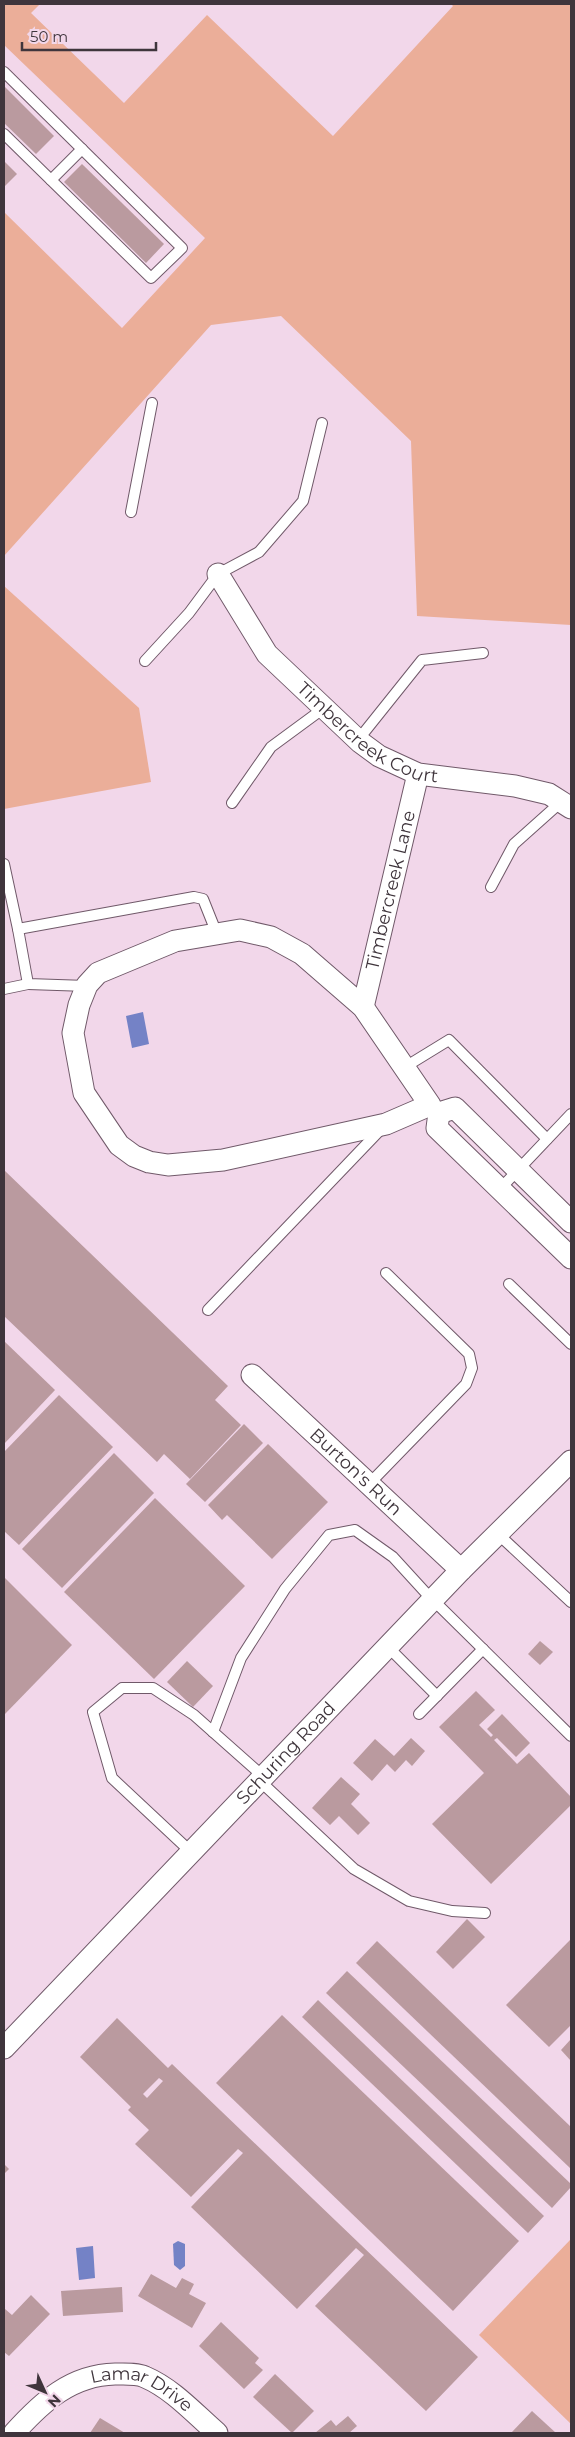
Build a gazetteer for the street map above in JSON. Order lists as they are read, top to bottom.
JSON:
{
  "streets": {
    "street": [
      "Timbercreek Court",
      "Timbercreek Lane",
      "Burton's Run",
      "Schuring Road",
      "Lamar Drive"
    ]
  },
  "crossings": [
    ["Timbercreek Court", "Timbercreek Lane"],
    ["Burton's Run", "Schuring Road"]
  ],
  "scale_bar": "50 m",
  "north": "bottom right"
}
